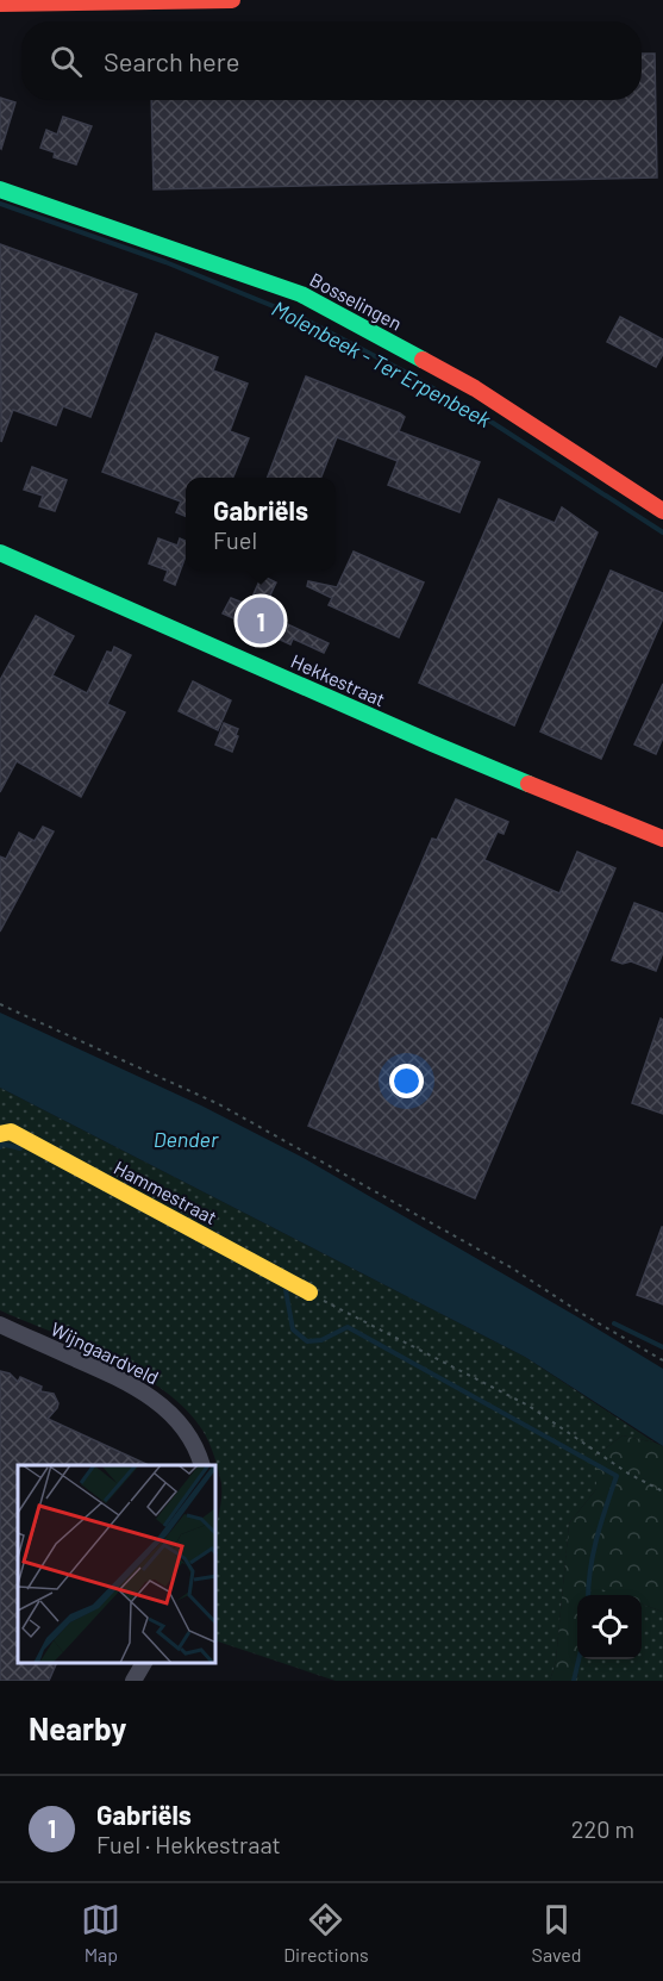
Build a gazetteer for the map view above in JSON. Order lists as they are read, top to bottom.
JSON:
{
  "streets": {
    "street": [
      "Bosselingen",
      "Hekkestraat",
      "Hammestraat",
      "Wijngaardveld"
    ]
  },
  "water": ["Molenbeek - Ter Erpenbeek", "Dender"],
  "page": {
    "search": "Search here",
    "popup": ["Gabriëls", "Fuel"],
    "pins": "1",
    "heading": "Nearby",
    "list": [
      {
        "mark": "1",
        "name": "Gabriëls",
        "note": "Fuel · Hekkestraat",
        "value": "220 m"
      }
    ],
    "nav": ["Map", "Directions", "Saved"]
  }
}
